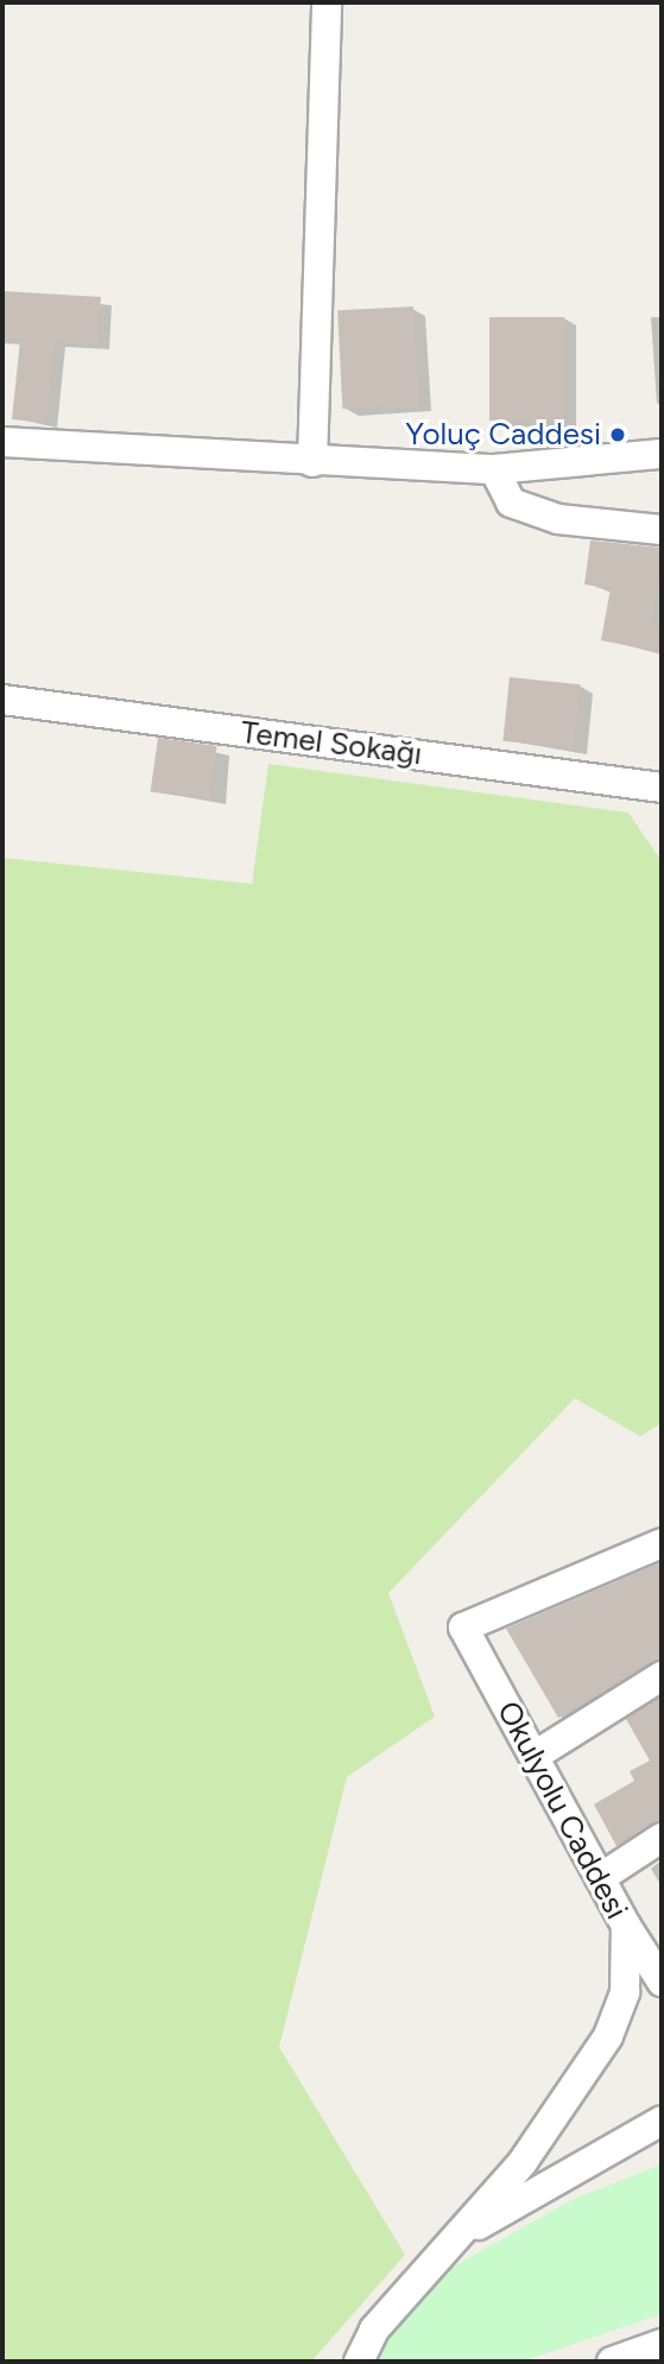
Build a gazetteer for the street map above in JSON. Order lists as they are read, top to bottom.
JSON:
{
  "streets": {
    "street": ["Temel Sokağı", "Okulyolu Caddesi"]
  },
  "places": ["Yoluç Caddesi"]
}
